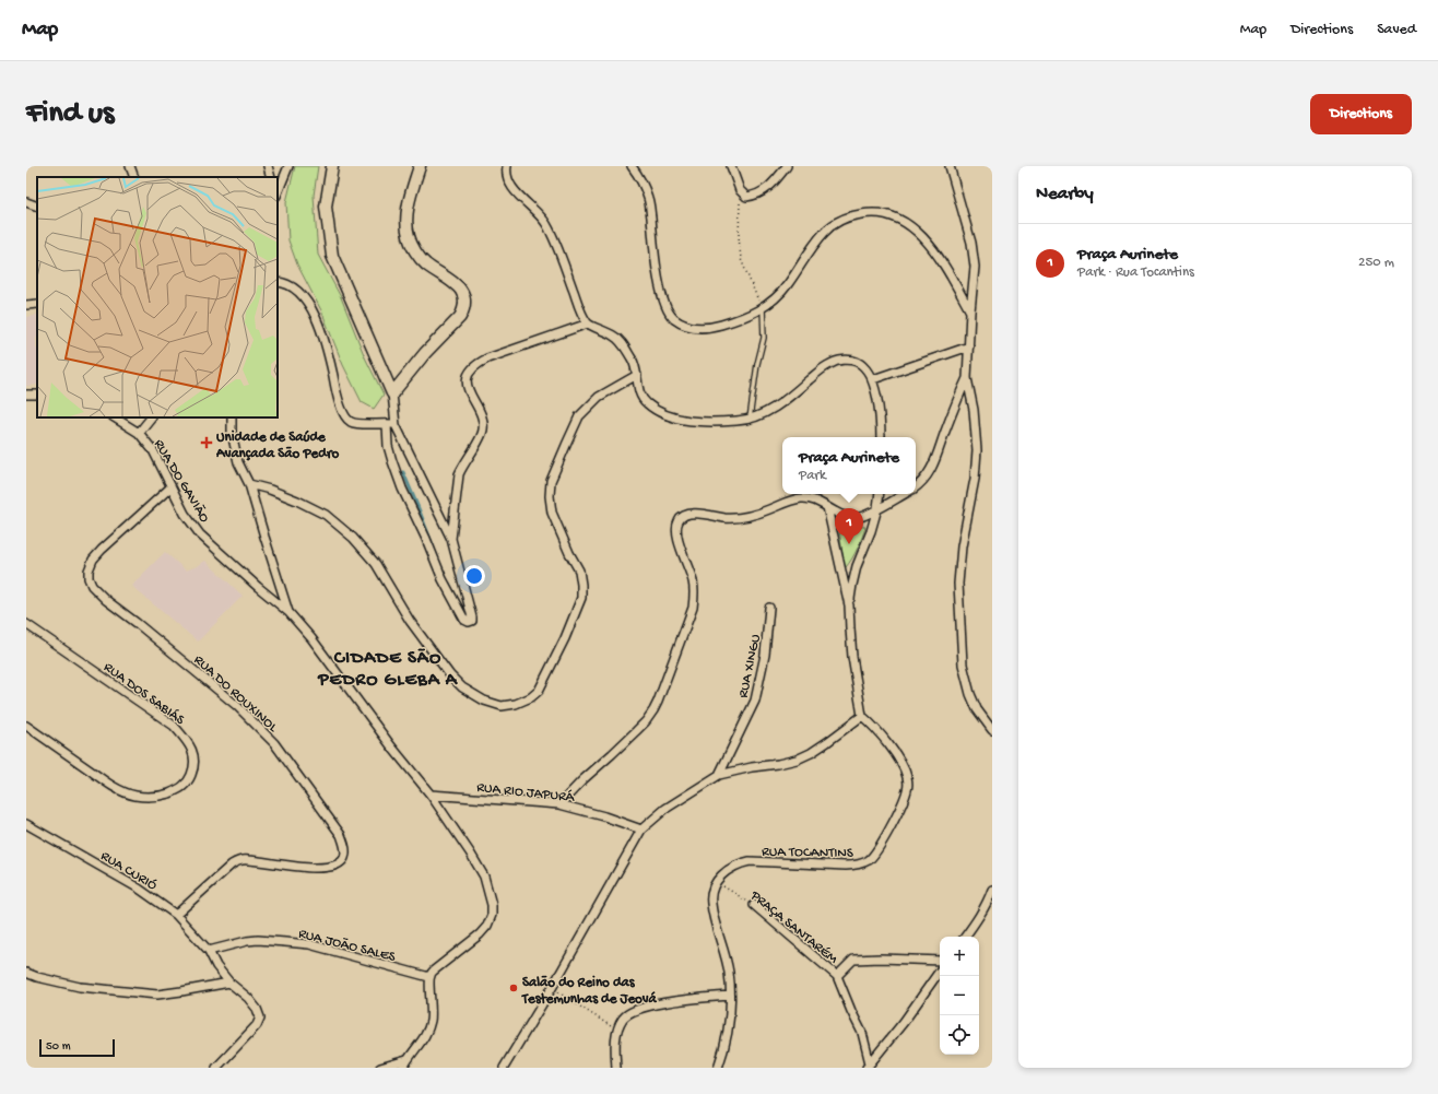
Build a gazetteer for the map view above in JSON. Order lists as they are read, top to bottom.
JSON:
{
  "streets": {
    "street": [
      "RUA DO GAVIÃO",
      "RUA XINGU",
      "RUA DOS SABIÁS",
      "RUA DO ROUXINOL",
      "RUA RIO JAPURÁ",
      "RUA TOCANTINS",
      "RUA CURIÓ",
      "PRAÇA SANTARÉM",
      "RUA JOÃO SALES"
    ]
  },
  "crossings": [
    ["RUA DO GAVIÃO", "RUA DO ROUXINOL"],
    ["RUA DO ROUXINOL", "RUA CURIÓ"],
    ["RUA TOCANTINS", "PRAÇA SANTARÉM"],
    ["RUA CURIÓ", "RUA JOÃO SALES"]
  ],
  "districts": ["CIDADE SÃO PEDRO GLEBA A"],
  "places": {
    "health": ["Unidade de Saúde Avançada São Pedro"],
    "other": ["Salão do Reino das Testemunhas de Jeová"]
  },
  "scale_bar": "50 m",
  "page": {
    "header": "Map",
    "nav": ["Map", "Directions", "Saved"],
    "buttons": "Directions",
    "title": "Find us",
    "heading": "Nearby",
    "list": [
      {
        "mark": "1",
        "name": "Praça Aurinete",
        "note": "Park · Rua Tocantins",
        "value": "250 m"
      }
    ],
    "popup": ["Praça Aurinete", "Park"],
    "pins": "1",
    "map_buttons": ["+", "−"],
    "scale": "50 m"
  }
}
